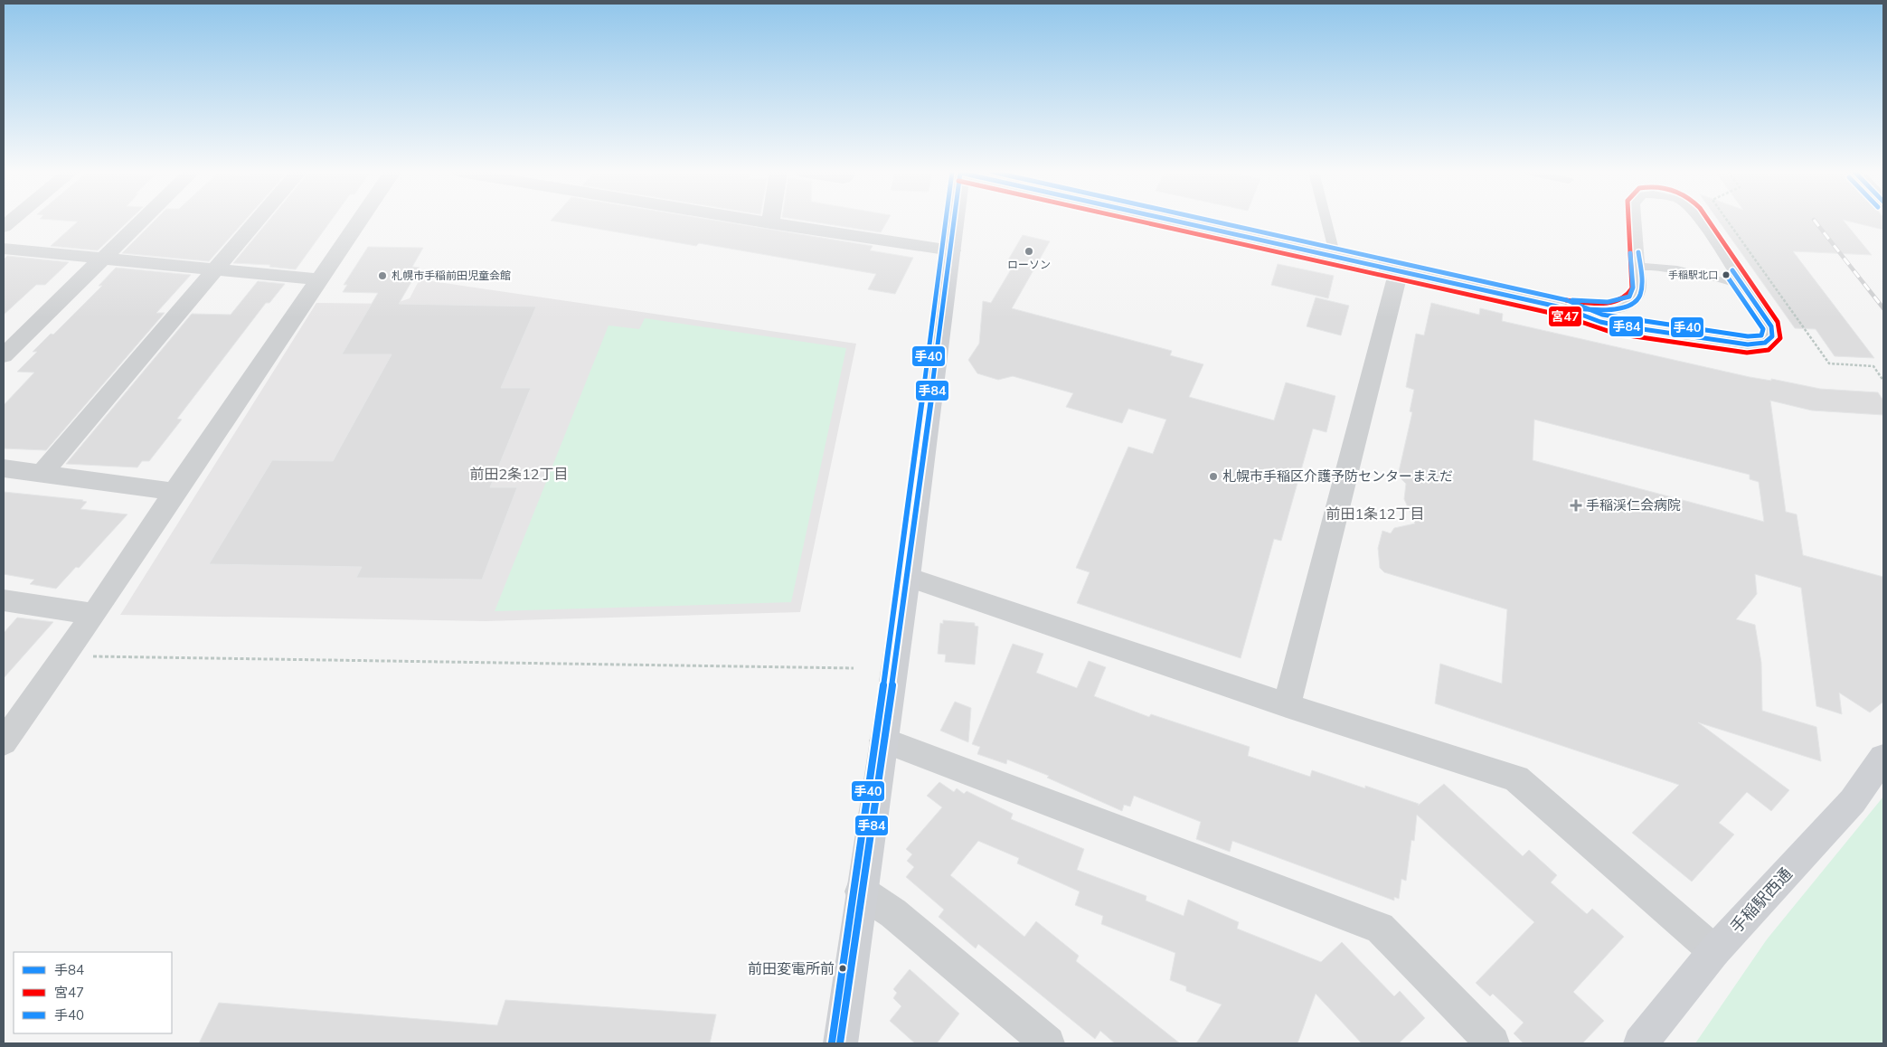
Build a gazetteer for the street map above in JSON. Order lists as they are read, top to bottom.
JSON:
{
  "streets": {
    "street": ["手稲駅西通"]
  },
  "districts": ["前田2条12丁目", "前田1条12丁目"],
  "places": {
    "other": [
      "ローソン",
      "手稲駅北口",
      "札幌市手稲前田児童会館",
      "札幌市手稲区介護予防センターまえだ",
      "前田変電所前"
    ],
    "health": ["手稲渓仁会病院"]
  },
  "lines": ["transit line 手84", "transit line 宮47", "transit line 手40"],
  "legend": ["手84", "宮47", "手40"]
}
